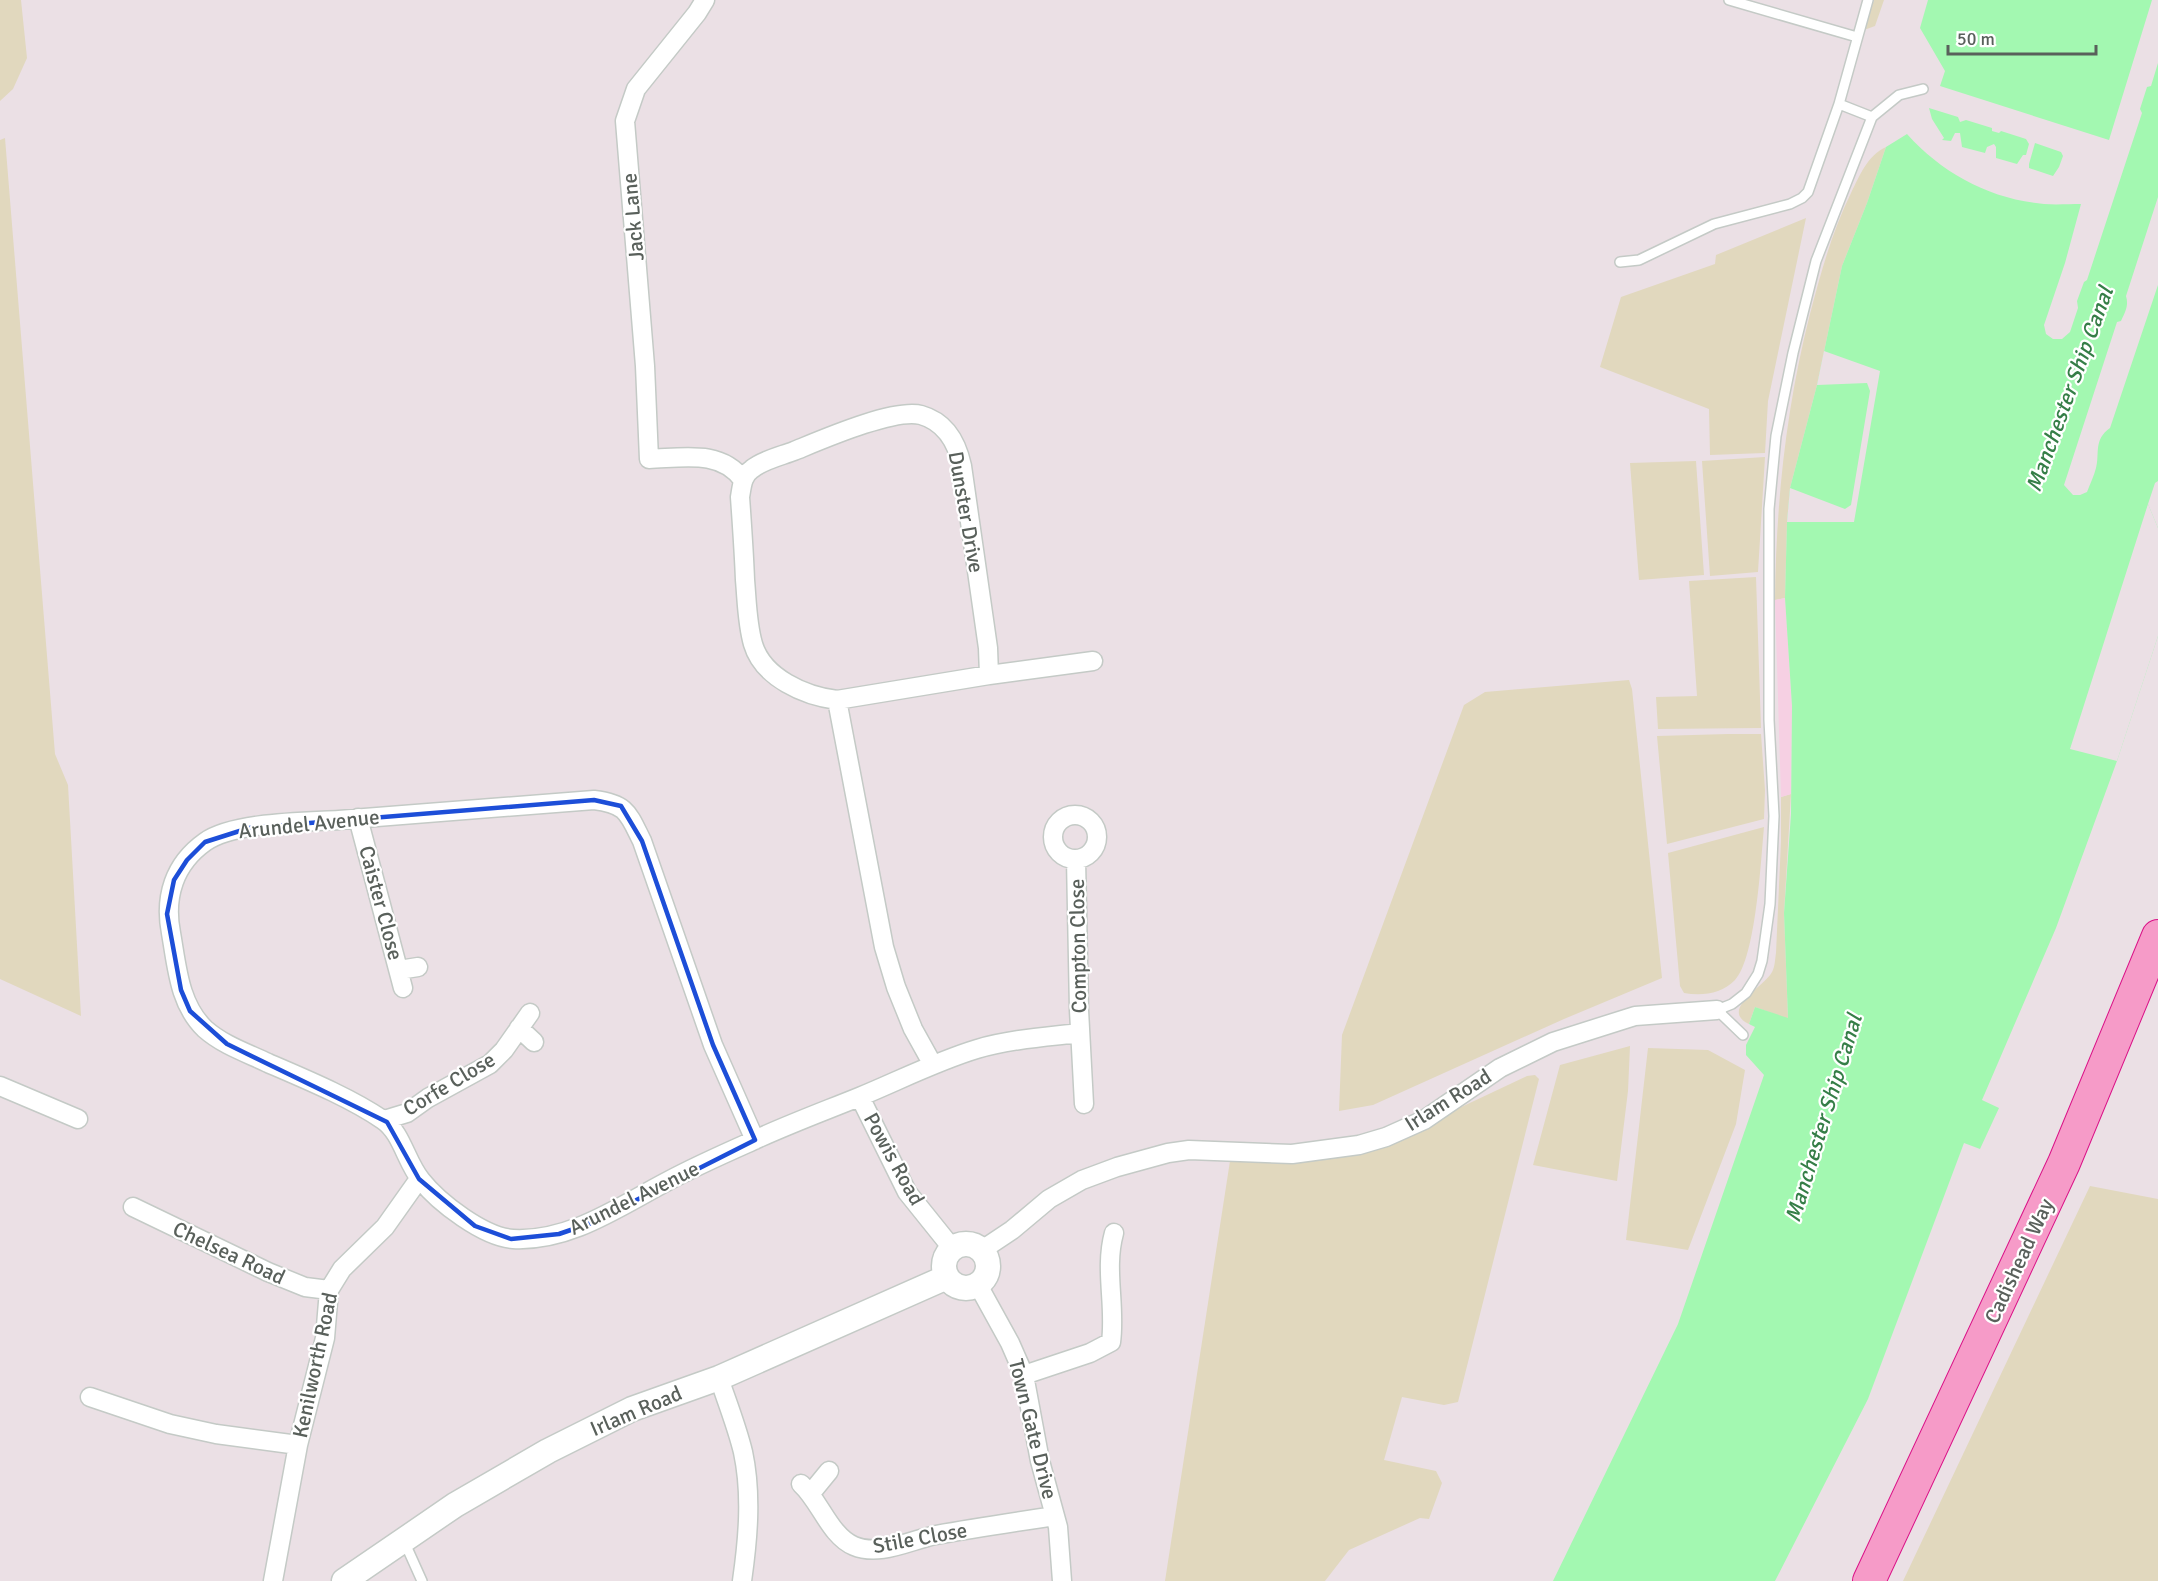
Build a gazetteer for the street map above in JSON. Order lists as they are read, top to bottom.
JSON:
{
  "streets": {
    "highway": ["Cadishead Way"],
    "street": [
      "Jack Lane",
      "Dunster Drive",
      "Arundel Avenue",
      "Caister Close",
      "Compton Close",
      "Corfe Close",
      "Irlam Road",
      "Powis Road",
      "Chelsea Road",
      "Kenilworth Road",
      "Town Gate Drive",
      "Stile Close"
    ]
  },
  "crossings": [
    ["Jack Lane", "Dunster Drive"],
    ["Arundel Avenue", "Caister Close"],
    ["Arundel Avenue", "Compton Close"],
    ["Arundel Avenue", "Corfe Close"],
    ["Arundel Avenue", "Powis Road"],
    ["Arundel Avenue", "Kenilworth Road"],
    ["Irlam Road", "Powis Road"],
    ["Irlam Road", "Town Gate Drive"],
    ["Powis Road", "Town Gate Drive"],
    ["Chelsea Road", "Kenilworth Road"],
    ["Town Gate Drive", "Stile Close"]
  ],
  "water": ["Manchester Ship Canal"],
  "scale_bar": "50 m"
}
